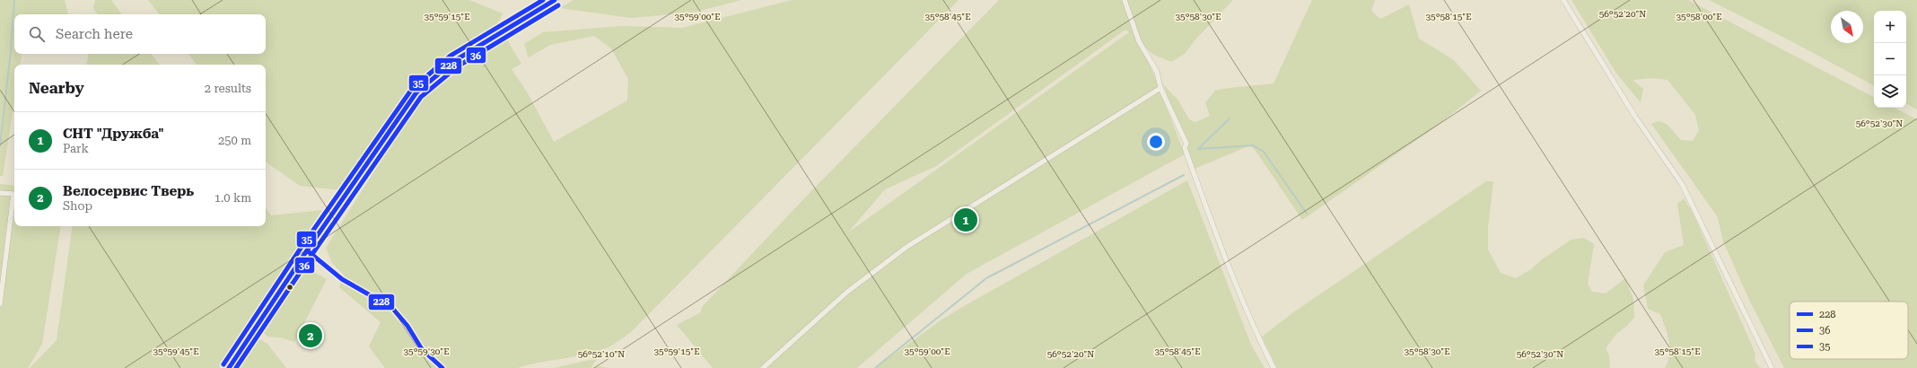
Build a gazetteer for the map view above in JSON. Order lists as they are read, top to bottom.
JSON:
{
  "lines": ["transit line 228", "transit line 35", "transit line 36"],
  "legend": ["228", "36", "35"],
  "north": "bottom right",
  "page": {
    "map_buttons": ["+", "−"],
    "search": "Search here",
    "heading": ["Nearby", "2 results"],
    "list": [
      {
        "mark": "1",
        "name": "СНТ \"Дружба\"",
        "note": "Park",
        "value": "250 m"
      },
      {
        "mark": "2",
        "name": "Велосервис Тверь",
        "note": "Shop",
        "value": "1.0 km"
      }
    ],
    "pins": ["1", "2"]
  },
  "coordinates": [
    "56°52'20\"N",
    "35°59'15\"E",
    "35°59'00\"E",
    "35°58'45\"E",
    "35°58'30\"E",
    "35°58'15\"E",
    "35°58'00\"E",
    "56°52'30\"N",
    "35°59'45\"E",
    "35°59'30\"E",
    "56°52'10\"N"
  ]
}
